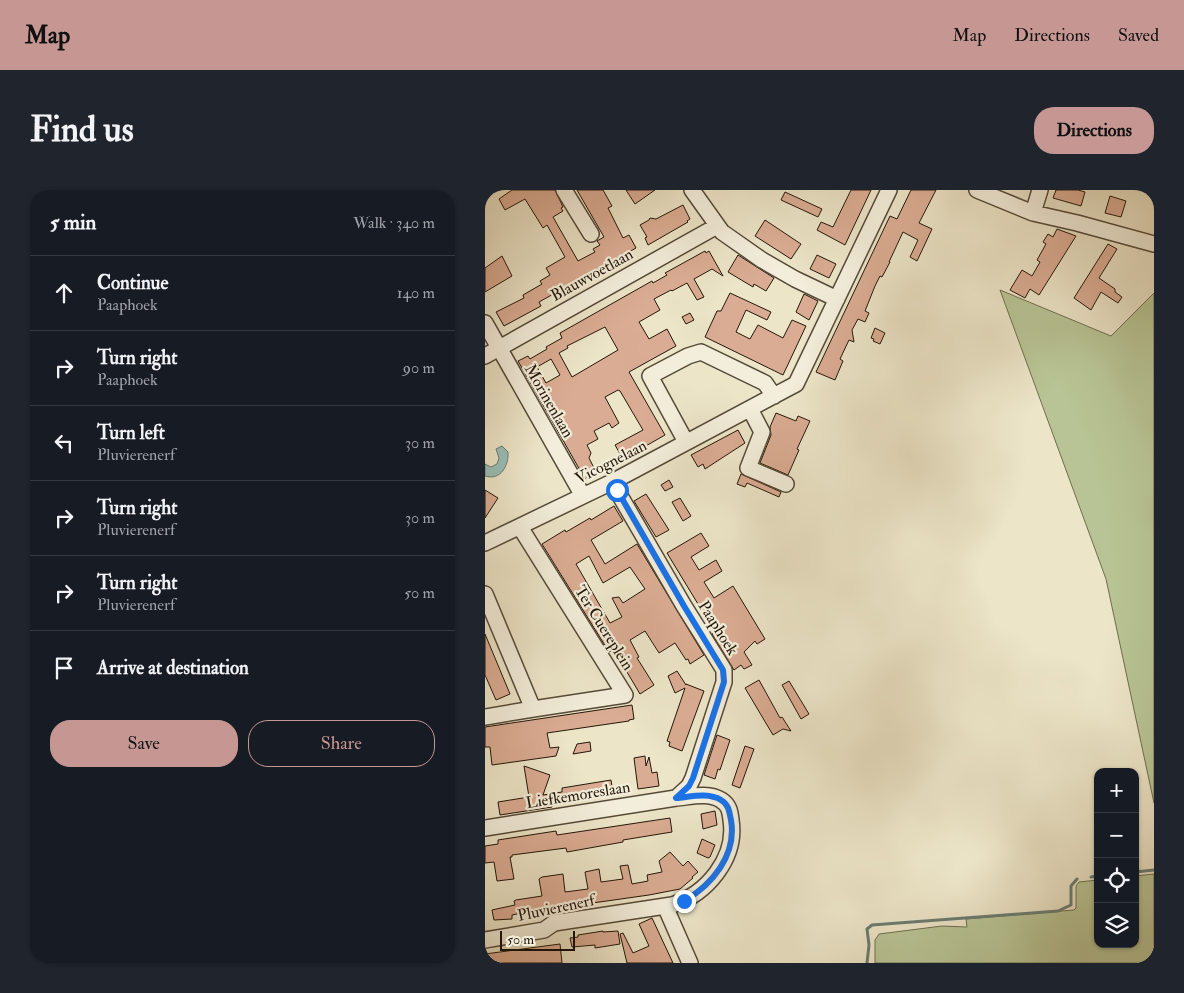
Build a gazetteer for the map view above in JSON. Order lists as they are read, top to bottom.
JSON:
{
  "streets": {
    "street": [
      "Blauwvoetlaan",
      "Morinenlaan",
      "Vicognelaan",
      "Ter Cuereplein",
      "Paaphoek",
      "Liefkemoreslaan",
      "Pluvierenerf"
    ]
  },
  "crossings": [
    ["Blauwvoetlaan", "Morinenlaan"],
    ["Morinenlaan", "Vicognelaan"],
    ["Vicognelaan", "Ter Cuereplein"],
    ["Vicognelaan", "Paaphoek"],
    ["Paaphoek", "Liefkemoreslaan"],
    ["Paaphoek", "Pluvierenerf"],
    ["Liefkemoreslaan", "Pluvierenerf"]
  ],
  "scale_bar": "50 m",
  "page": {
    "header": "Map",
    "nav": ["Map", "Directions", "Saved"],
    "buttons": [
      "Directions",
      ["Save", "Share"]
    ],
    "title": "Find us",
    "heading": ["5 min", "Walk · 340 m"],
    "list": [
      ["Continue", "Paaphoek", "140 m"],
      ["Turn right", "Paaphoek", "90 m"],
      ["Turn left", "Pluvierenerf", "30 m"],
      ["Turn right", "Pluvierenerf", "30 m"],
      ["Turn right", "Pluvierenerf", "50 m"],
      "Arrive at destination"
    ],
    "map_buttons": ["+", "−"],
    "scale": "50 m"
  }
}
